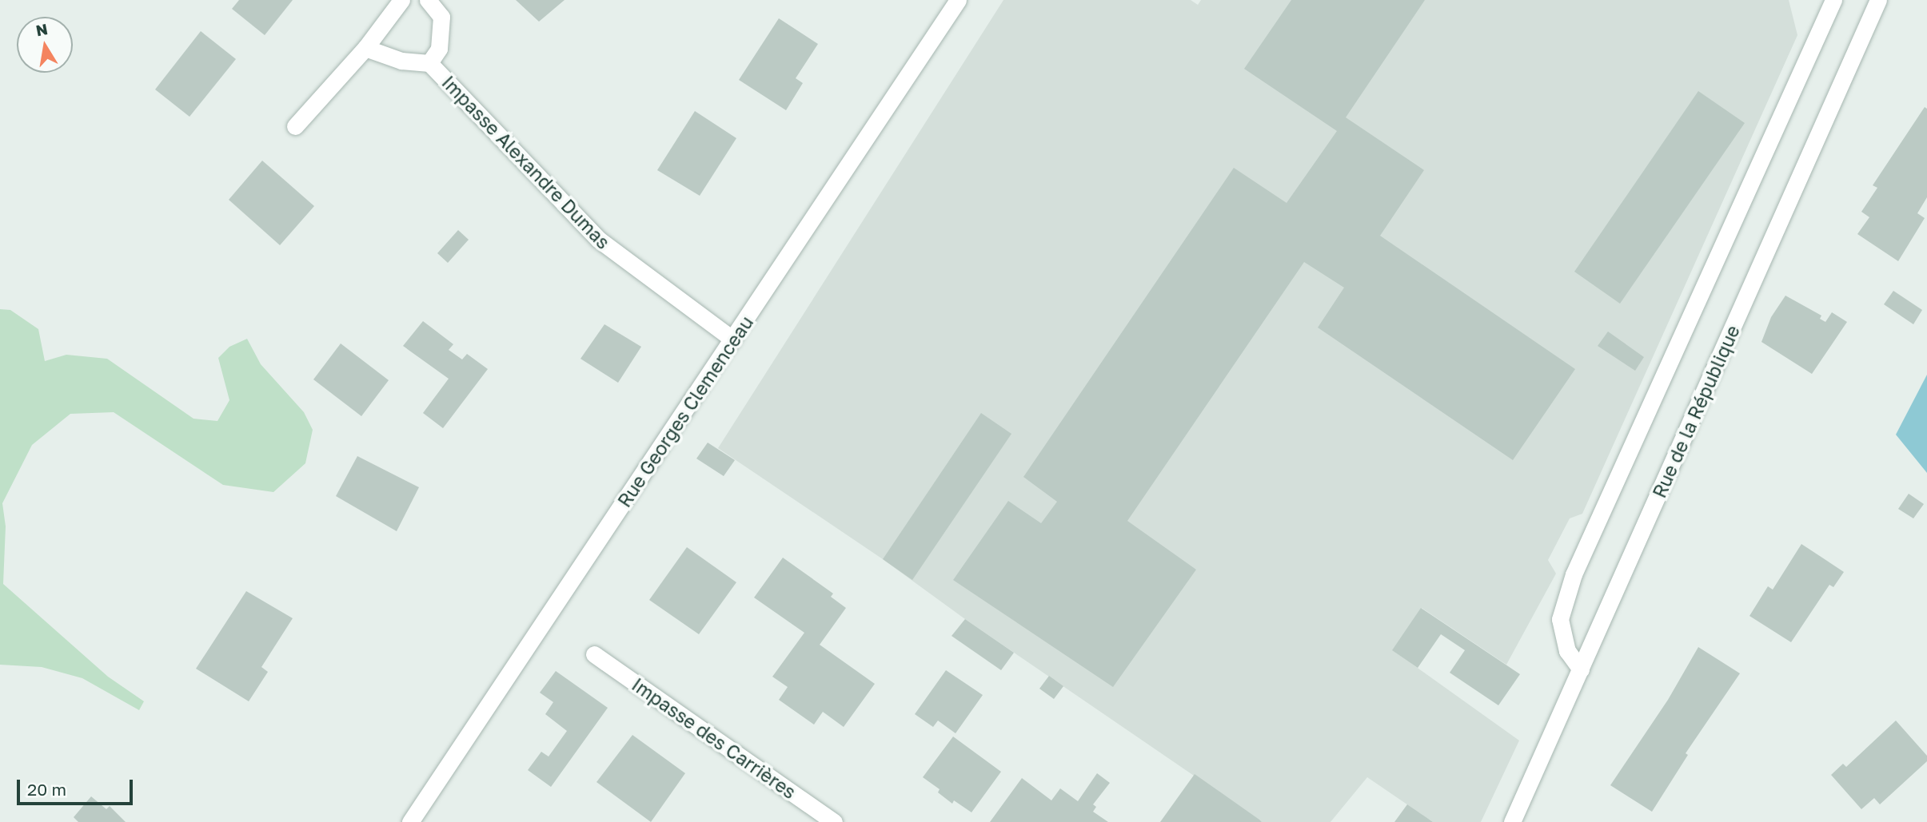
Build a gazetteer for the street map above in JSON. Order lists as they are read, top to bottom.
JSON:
{
  "streets": {
    "street": [
      "Impasse Alexandre Dumas",
      "Rue Georges Clemenceau",
      "Rue de la République",
      "Impasse des Carrières"
    ]
  },
  "crossings": [
    ["Impasse Alexandre Dumas", "Rue Georges Clemenceau"]
  ],
  "scale_bar": "20 m",
  "north": "top"
}
